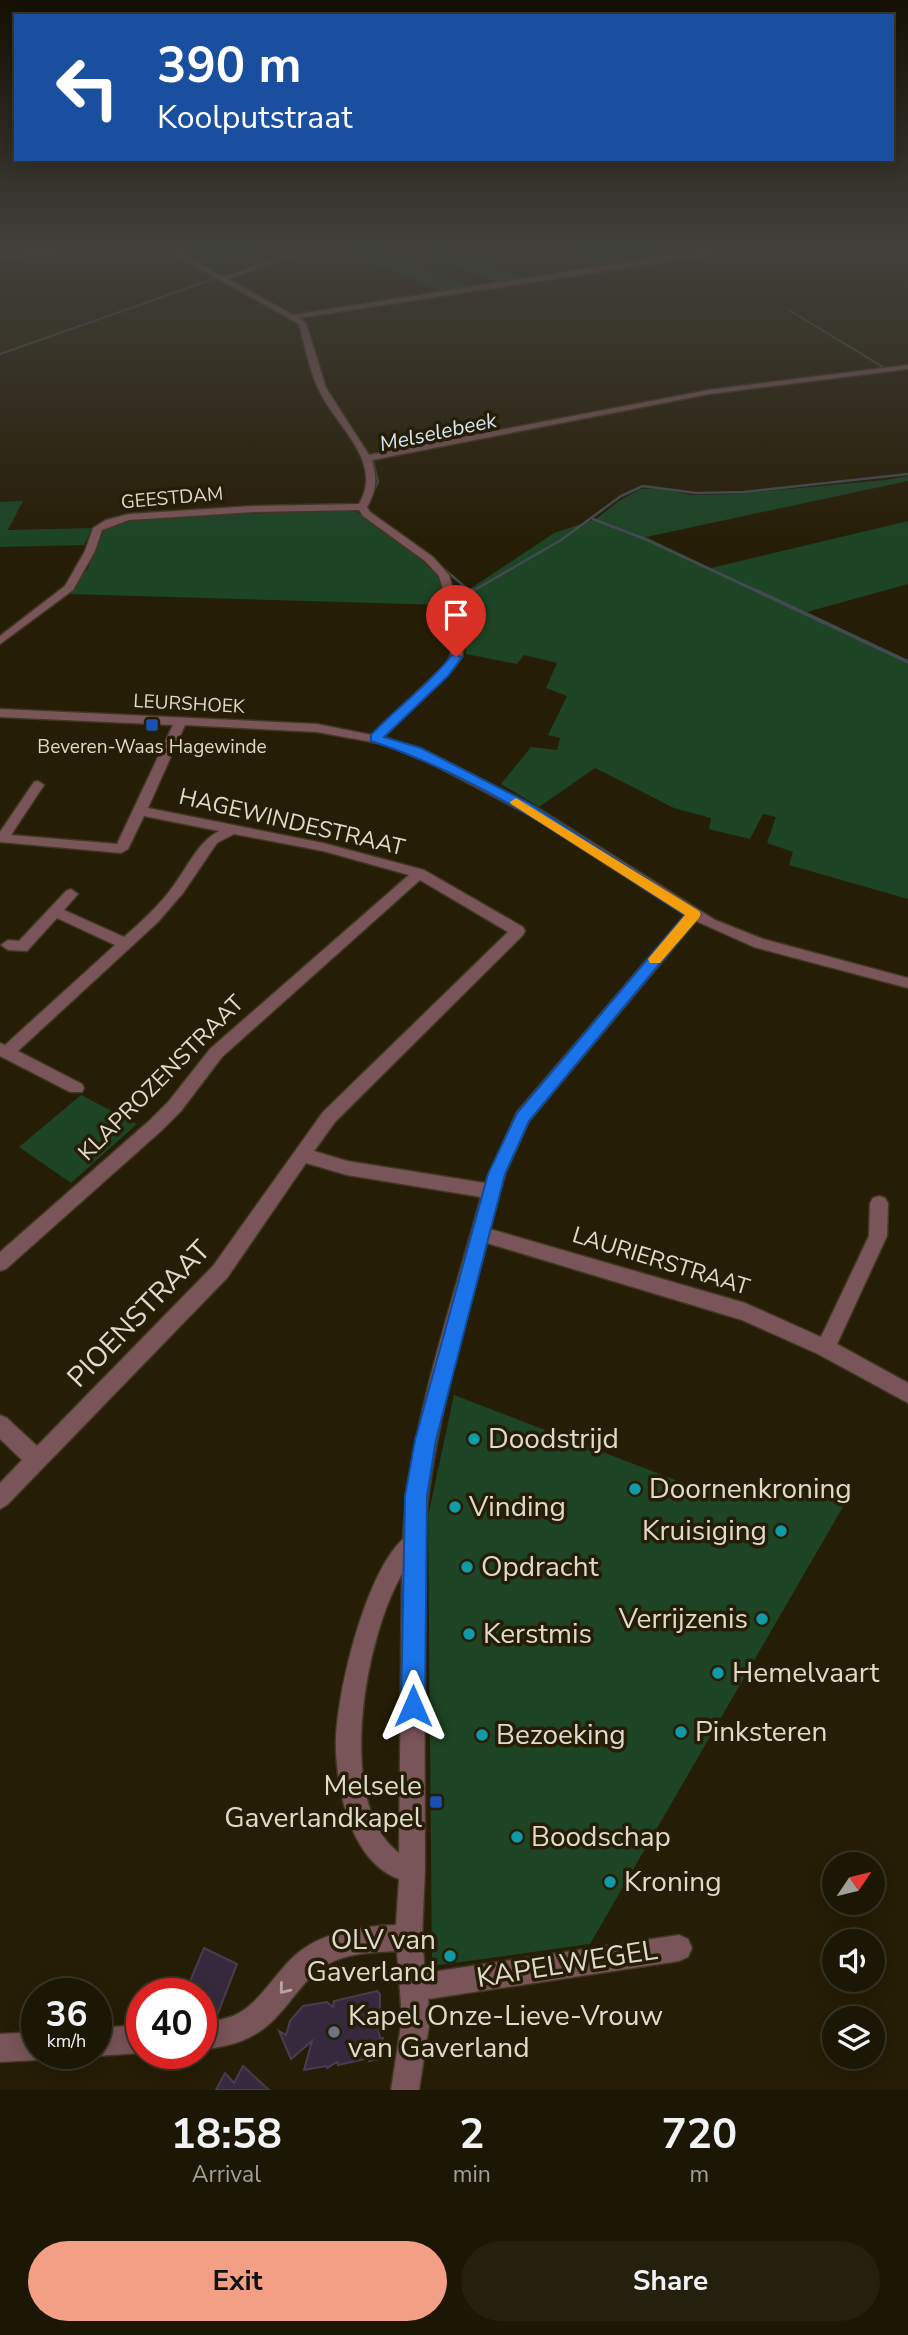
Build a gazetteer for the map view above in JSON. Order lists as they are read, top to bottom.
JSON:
{
  "streets": {
    "street": [
      "GEESTDAM",
      "LEURSHOEK",
      "HAGEWINDESTRAAT",
      "KLAPROZENSTRAAT",
      "LAURIERSTRAAT",
      "PIOENSTRAAT",
      "KAPELWEGEL"
    ]
  },
  "crossings": [
    ["LEURSHOEK", "HAGEWINDESTRAAT"],
    ["HAGEWINDESTRAAT", "KLAPROZENSTRAAT"],
    ["HAGEWINDESTRAAT", "PIOENSTRAAT"]
  ],
  "water": ["Melselebeek"],
  "places": {
    "transit": ["Beveren-Waas Hagewinde", "Melsele Gaverlandkapel"],
    "other": [
      "Doodstrijd",
      "Doornenkroning",
      "Vinding",
      "Kruisiging",
      "Opdracht",
      "Verrijzenis",
      "Kerstmis",
      "Hemelvaart",
      "Pinksteren",
      "Bezoeking",
      "Boodschap",
      "Kroning",
      "OLV van Gaverland",
      "Kapel Onze-Lieve-Vrouw van Gaverland"
    ]
  },
  "north": "top right",
  "page": {
    "turn": ["390 m", "Koolputstraat"],
    "speed": "36 km/h",
    "limit": "40",
    "eta": [
      "18:58",
      "Arrival",
      "2",
      "min",
      "720",
      "m"
    ],
    "buttons": ["Exit", "Share"]
  }
}
